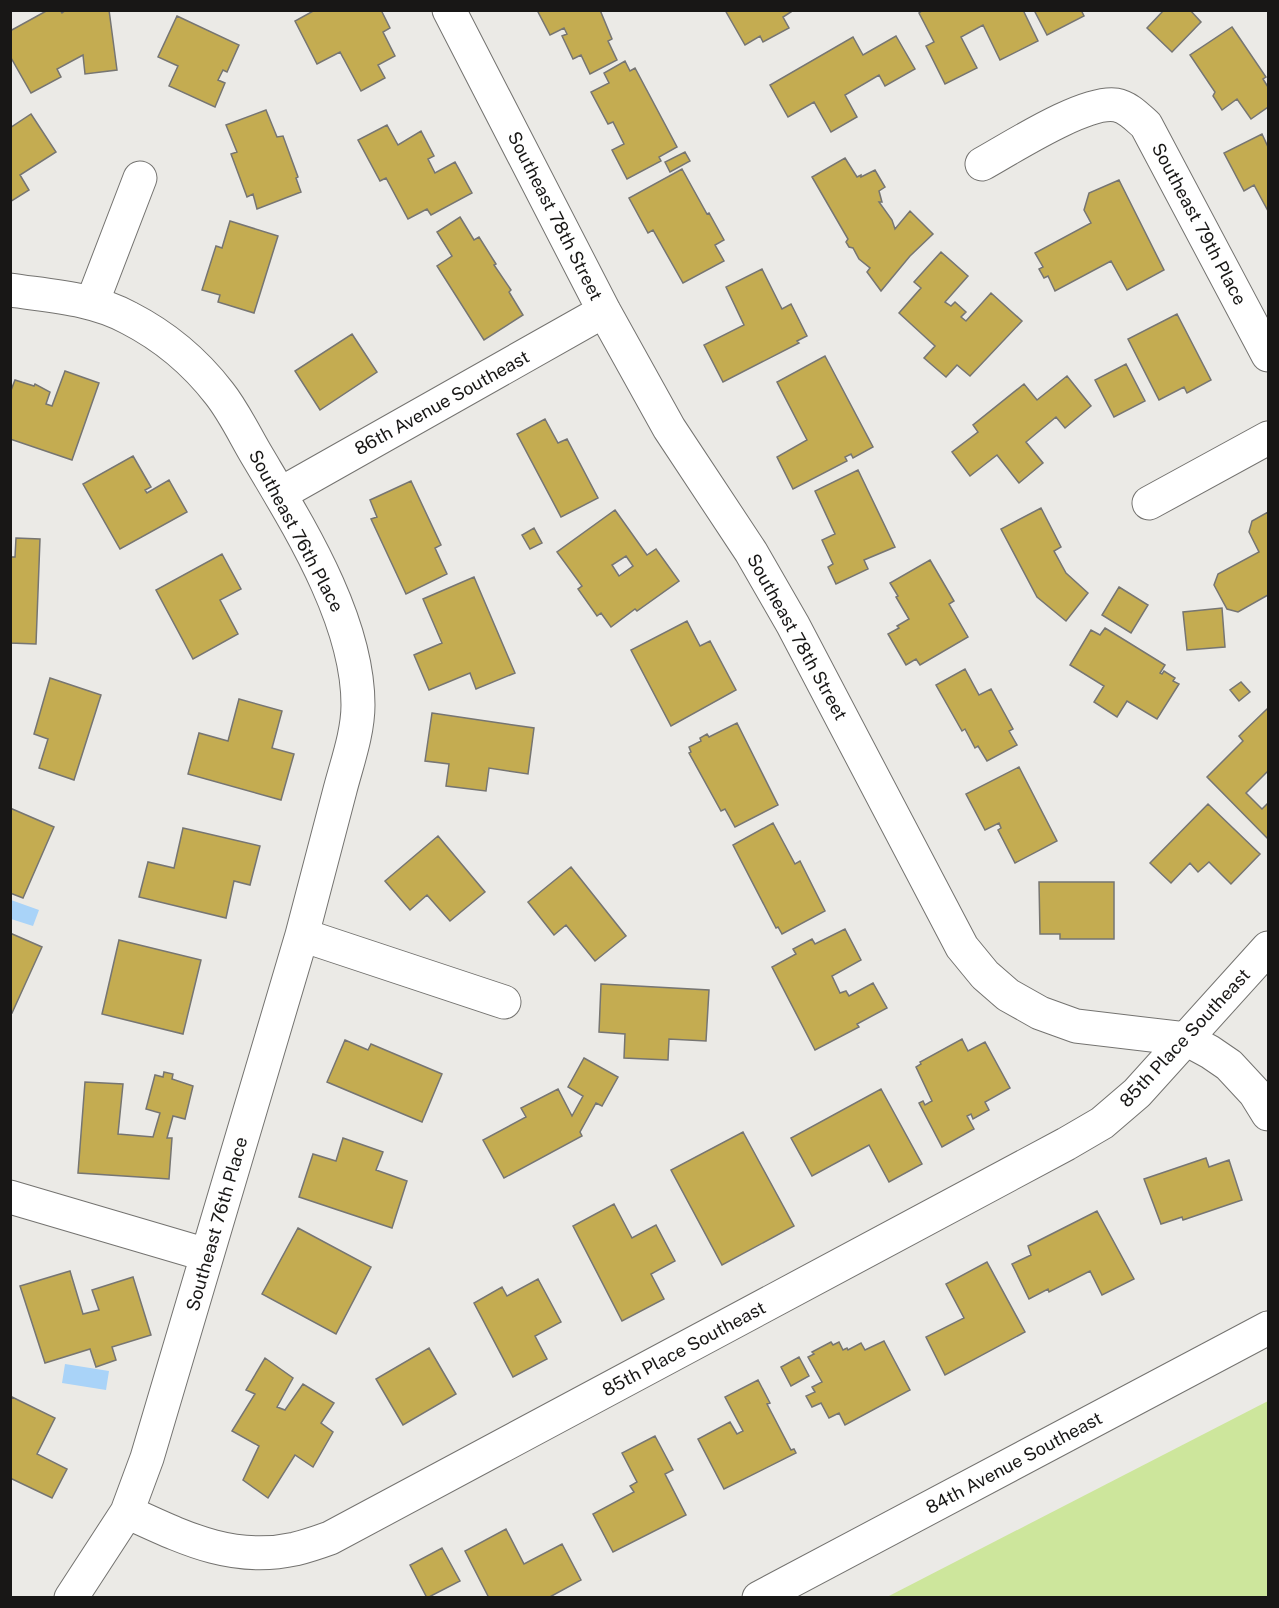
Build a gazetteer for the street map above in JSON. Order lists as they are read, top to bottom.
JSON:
{
  "streets": {
    "street": [
      "Southeast 78th Street",
      "Southeast 79th Place",
      "86th Avenue Southeast",
      "Southeast 76th Place",
      "85th Place Southeast",
      "84th Avenue Southeast"
    ]
  },
  "crossings": [
    ["Southeast 78th Street", "86th Avenue Southeast"],
    ["Southeast 78th Street", "85th Place Southeast"],
    ["86th Avenue Southeast", "Southeast 76th Place"],
    ["Southeast 76th Place", "85th Place Southeast"]
  ]
}
